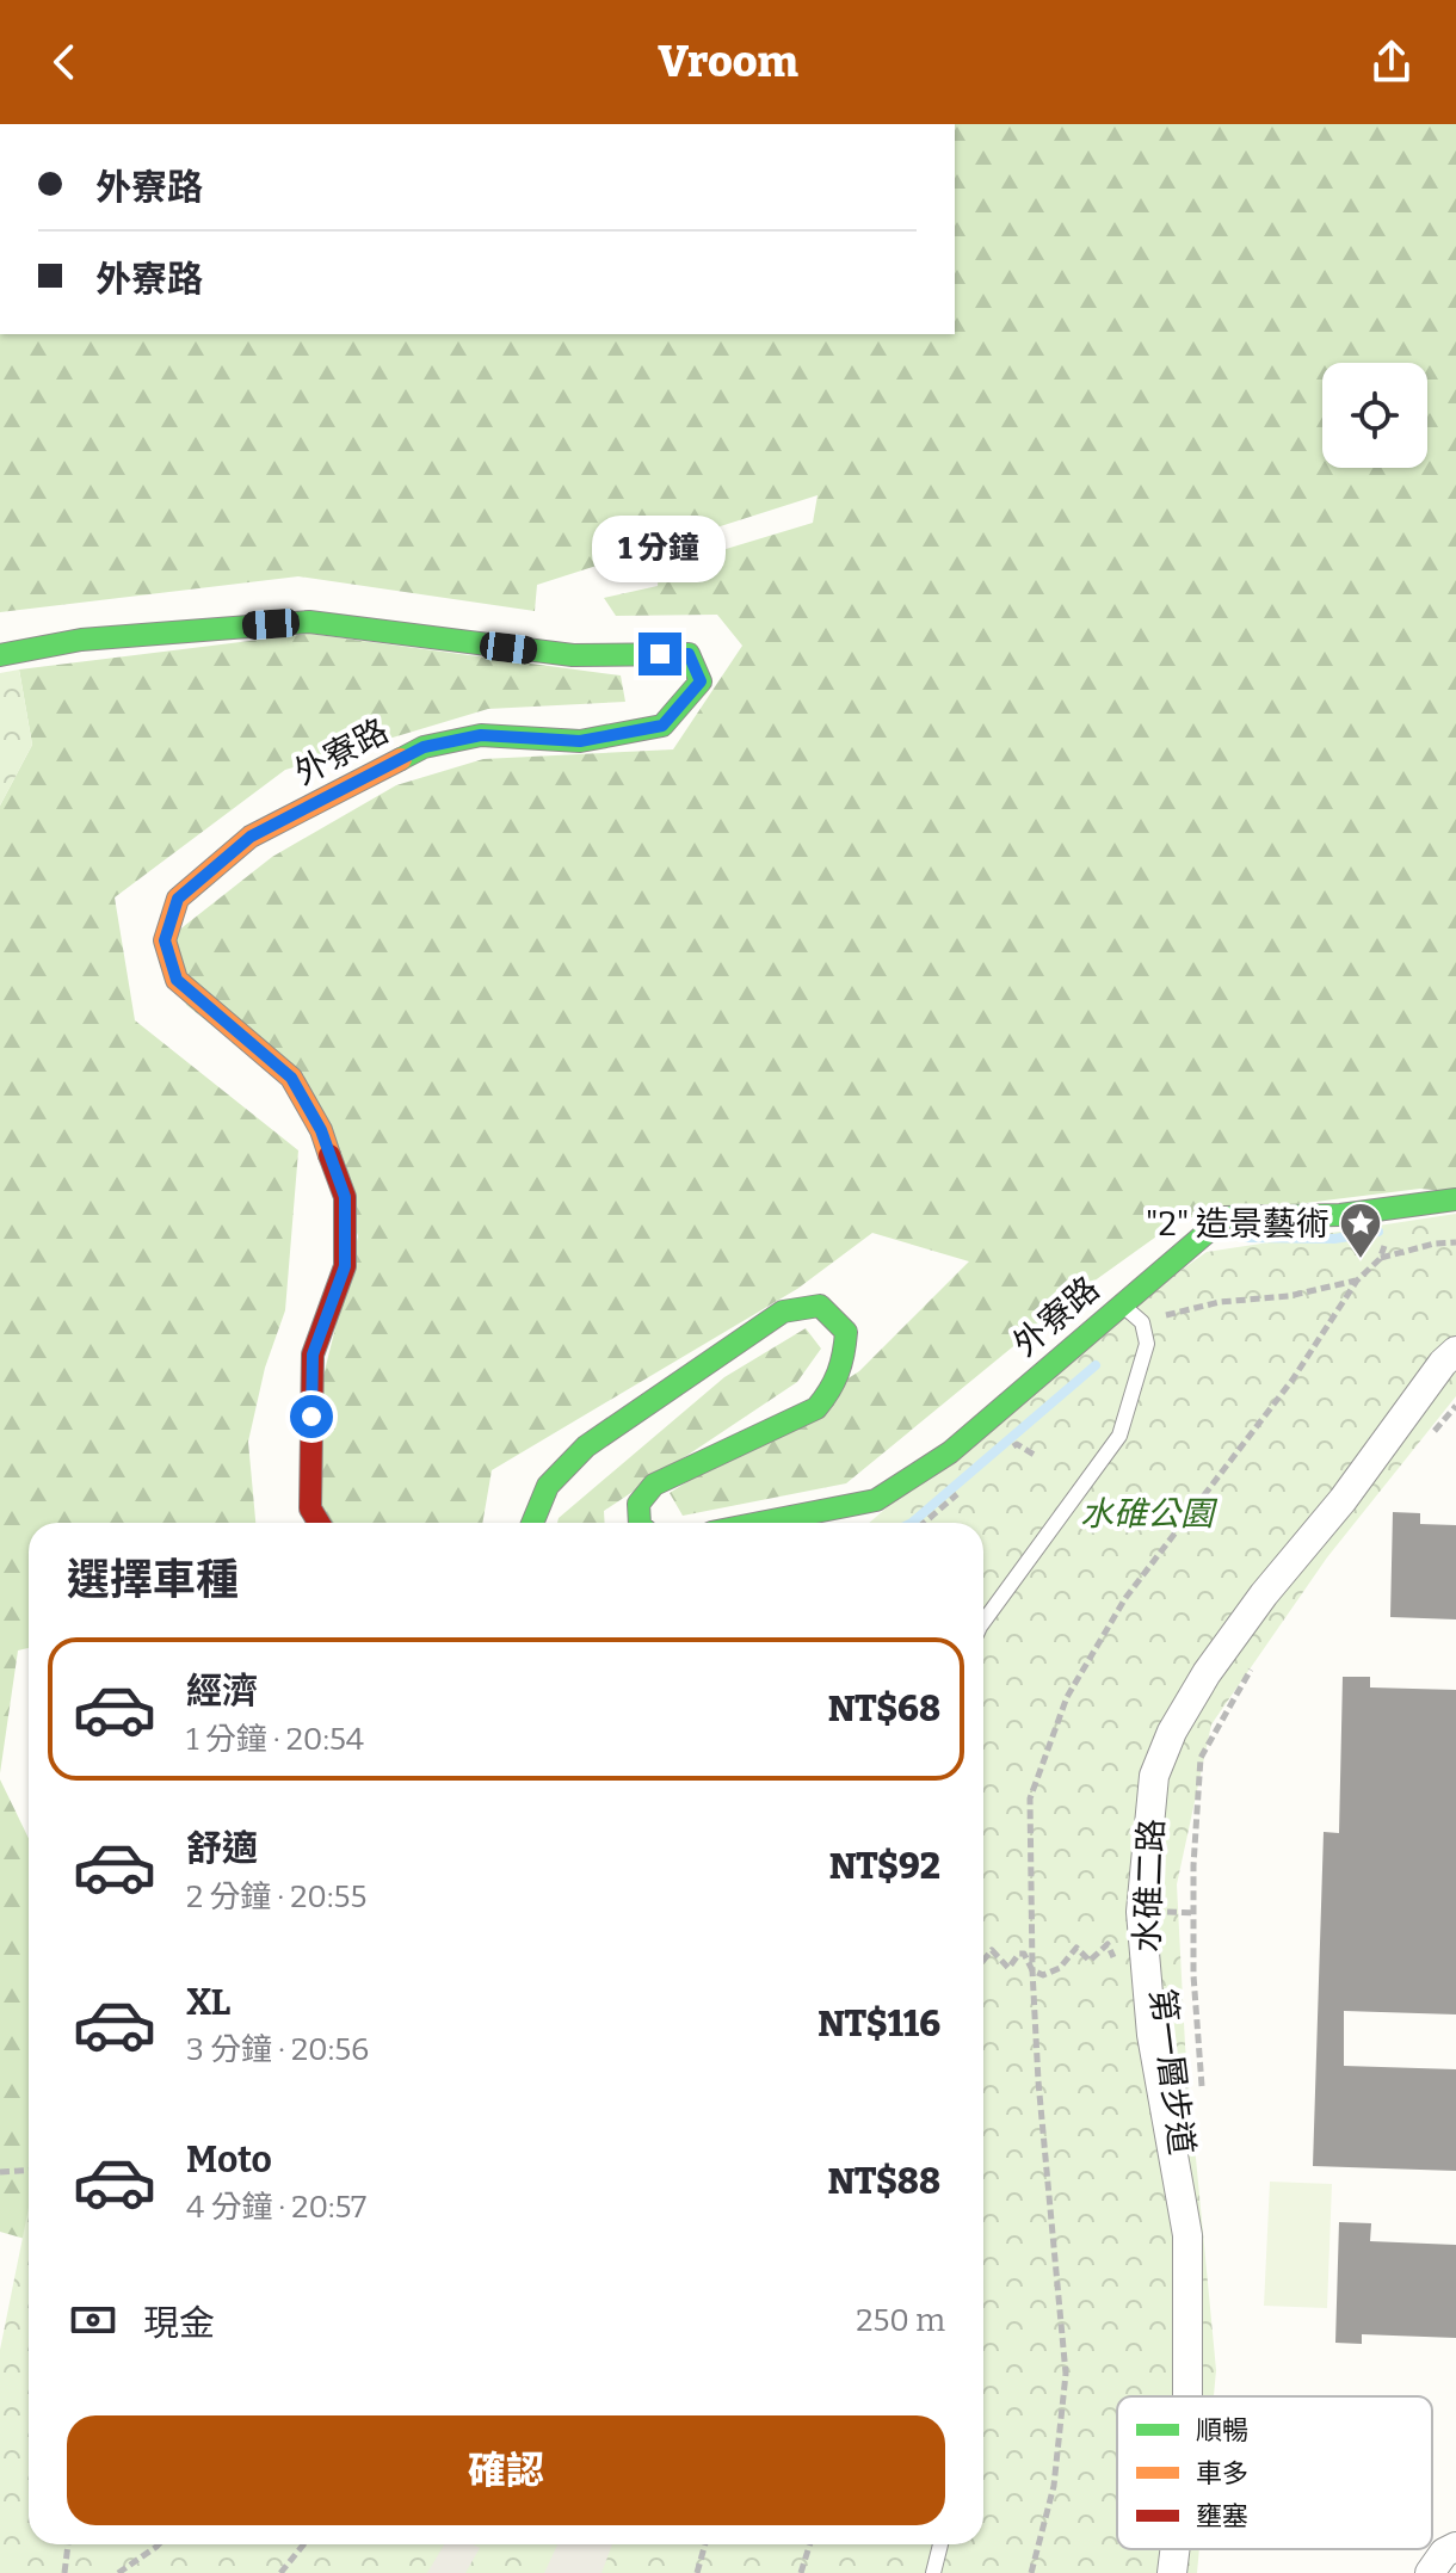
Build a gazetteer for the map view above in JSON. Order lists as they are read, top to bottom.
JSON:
{
  "streets": {
    "street": ["外寮路", "水碓二路"]
  },
  "parks": ["水碓公園"],
  "places": {
    "place": ["\"2\" 造景藝術"]
  },
  "legend": ["順暢", "車多", "壅塞"],
  "page": {
    "header": "Vroom",
    "banner": ["外寮路", "外寮路"],
    "bubble": "1 分鐘",
    "heading": "選擇車種",
    "list": [
      {
        "name": "經濟",
        "note": "1 分鐘 · 20:54",
        "value": "NT$68"
      },
      {
        "name": "舒適",
        "note": "2 分鐘 · 20:55",
        "value": "NT$92"
      },
      {
        "name": "XL",
        "note": "3 分鐘 · 20:56",
        "value": "NT$116"
      },
      {
        "name": "Moto",
        "note": "4 分鐘 · 20:57",
        "value": "NT$88"
      }
    ],
    "pay": ["現金", "250 m"],
    "buttons": "確認"
  }
}
